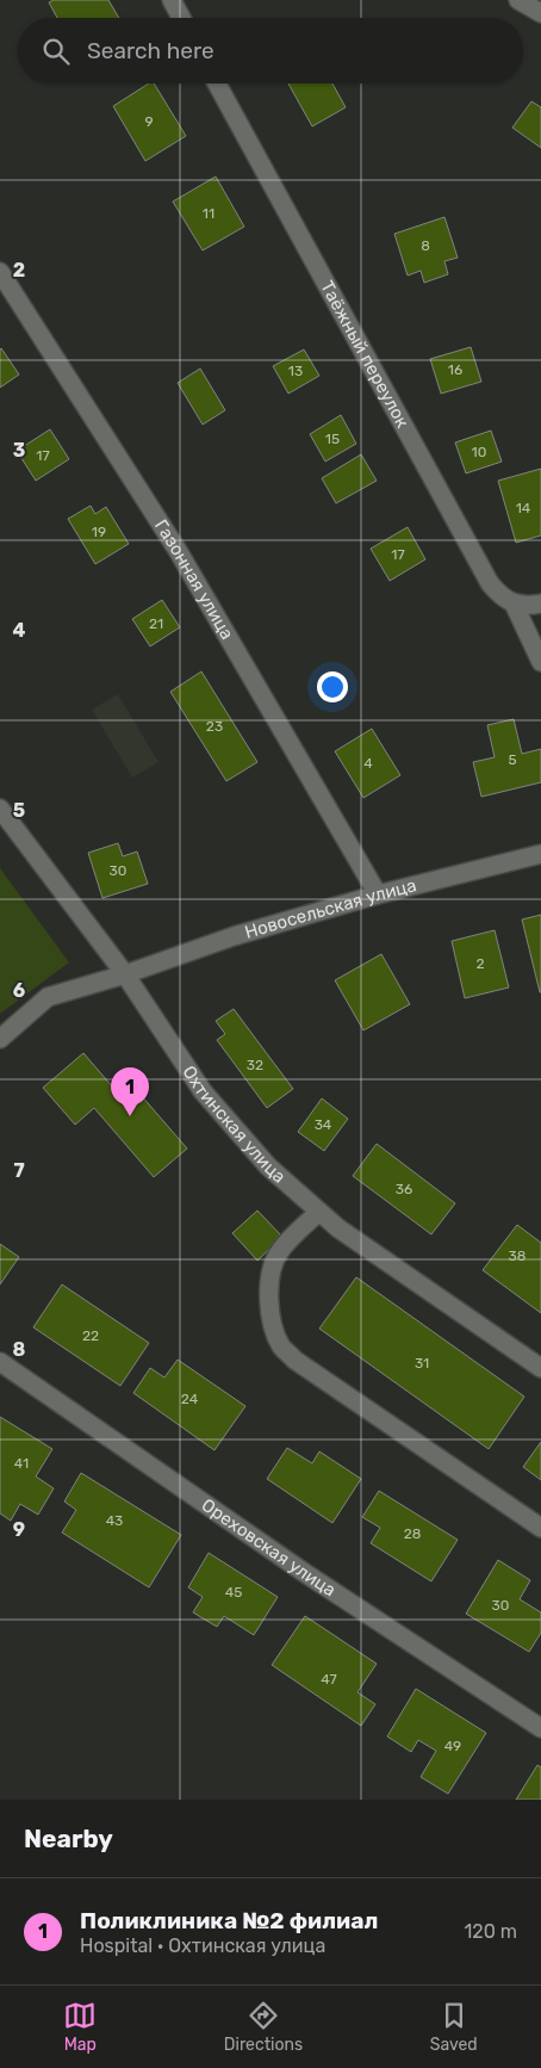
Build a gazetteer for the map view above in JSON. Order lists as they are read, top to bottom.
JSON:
{
  "streets": {
    "street": [
      "Таёжный переулок",
      "Газонная улица",
      "Новосельская улица",
      "Охтинская улица",
      "Ореховская улица"
    ]
  },
  "crossings": [
    ["Газонная улица", "Новосельская улица"],
    ["Новосельская улица", "Охтинская улица"]
  ],
  "house_numbers": [
    "9",
    "11",
    "8",
    "16",
    "13",
    "15",
    "10",
    "17",
    "14",
    "19",
    "17",
    "21",
    "23",
    "5",
    "4",
    "30",
    "2",
    "32",
    "34",
    "36",
    "38",
    "22",
    "31",
    "24",
    "41",
    "43",
    "28",
    "45",
    "30",
    "47",
    "49"
  ],
  "page": {
    "search": "Search here",
    "pins": "1",
    "heading": "Nearby",
    "list": [
      {
        "mark": "1",
        "name": "Поликлиника №2 филиал",
        "note": "Hospital · Охтинская улица",
        "value": "120 m"
      }
    ],
    "nav": ["Map", "Directions", "Saved"]
  },
  "grid": {
    "rows": [
      "2",
      "3",
      "4",
      "5",
      "6",
      "7",
      "8",
      "9"
    ]
  }
}
